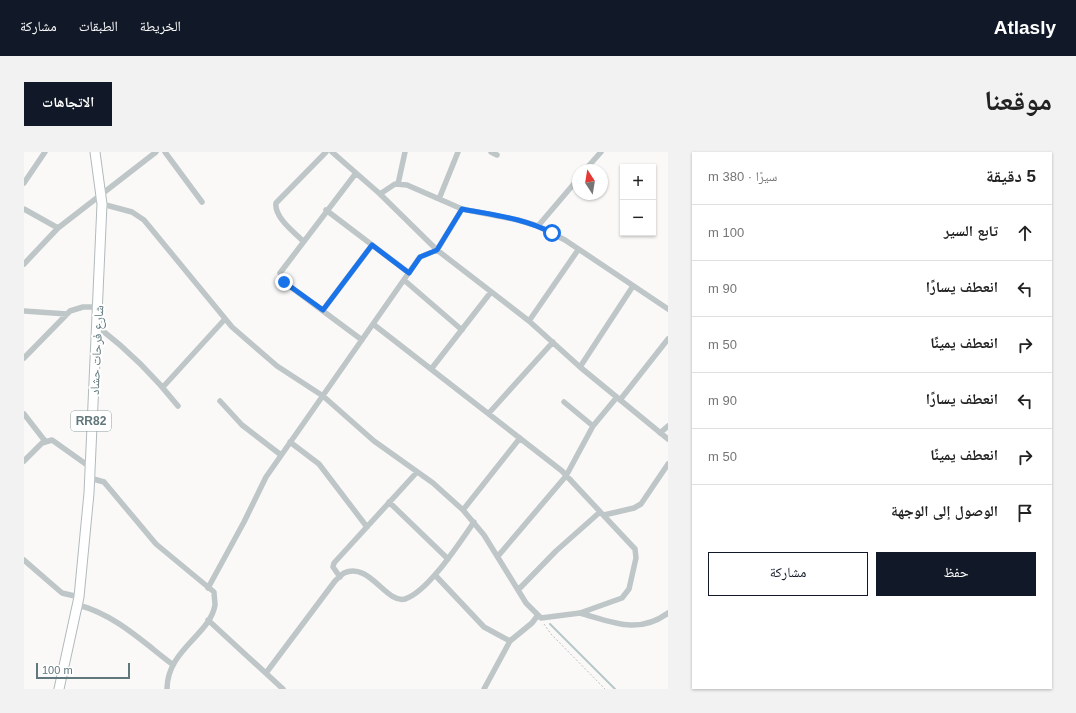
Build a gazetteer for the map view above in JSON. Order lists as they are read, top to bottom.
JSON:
{
  "streets": {
    "main road": ["شارع فرحات حشاد", "RR82"]
  },
  "scale_bar": "100 m",
  "north": "top",
  "page": {
    "header": "Atlasly",
    "nav": ["الخريطة", "الطبقات", "مشاركة"],
    "title": "موقعنا",
    "buttons": [
      "الاتجاهات",
      ["حفظ", "مشاركة"]
    ],
    "heading": ["5 دقيقة", "سيرًا · 380 m"],
    "map_buttons": ["+", "−"],
    "list": [
      ["تابع السير", "100 m"],
      ["انعطف يسارًا", "90 m"],
      ["انعطف يمينًا", "50 m"],
      ["انعطف يسارًا", "90 m"],
      ["انعطف يمينًا", "50 m"],
      "الوصول إلى الوجهة"
    ],
    "scale": "100 m"
  }
}
